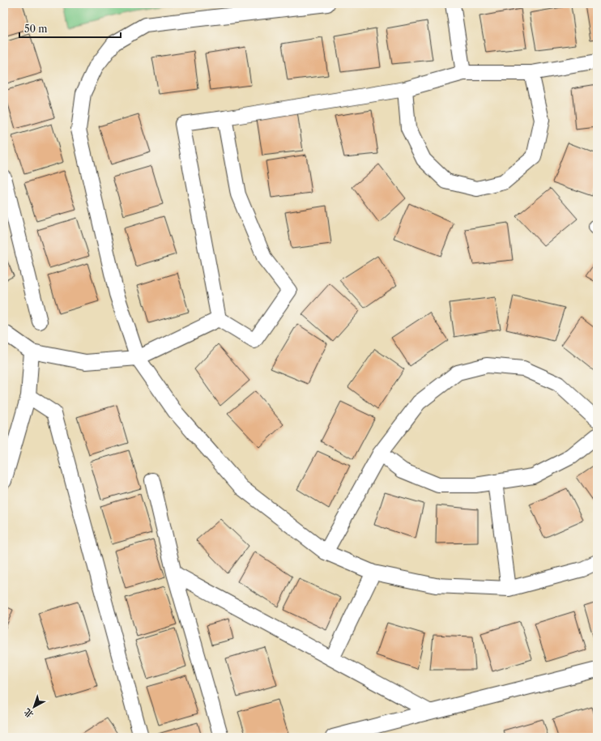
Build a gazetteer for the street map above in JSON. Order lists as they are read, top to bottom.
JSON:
{
  "scale_bar": "50 m",
  "north": "bottom left"
}
